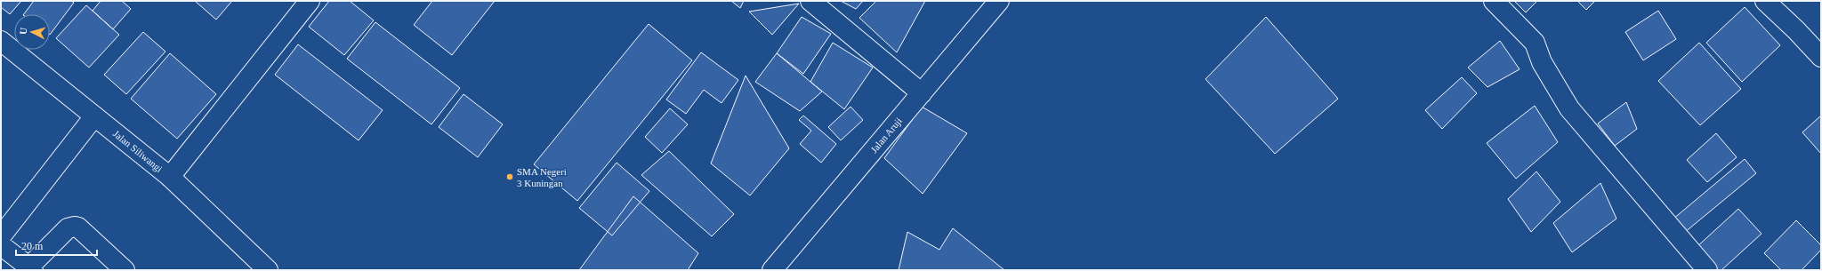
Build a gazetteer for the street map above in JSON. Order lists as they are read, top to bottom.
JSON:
{
  "streets": {
    "street": ["Jalan Aruji", "Jalan Siliwangi"]
  },
  "places": ["SMA Negeri 3 Kuningan"],
  "scale_bar": "20 m",
  "north": "left"
}
